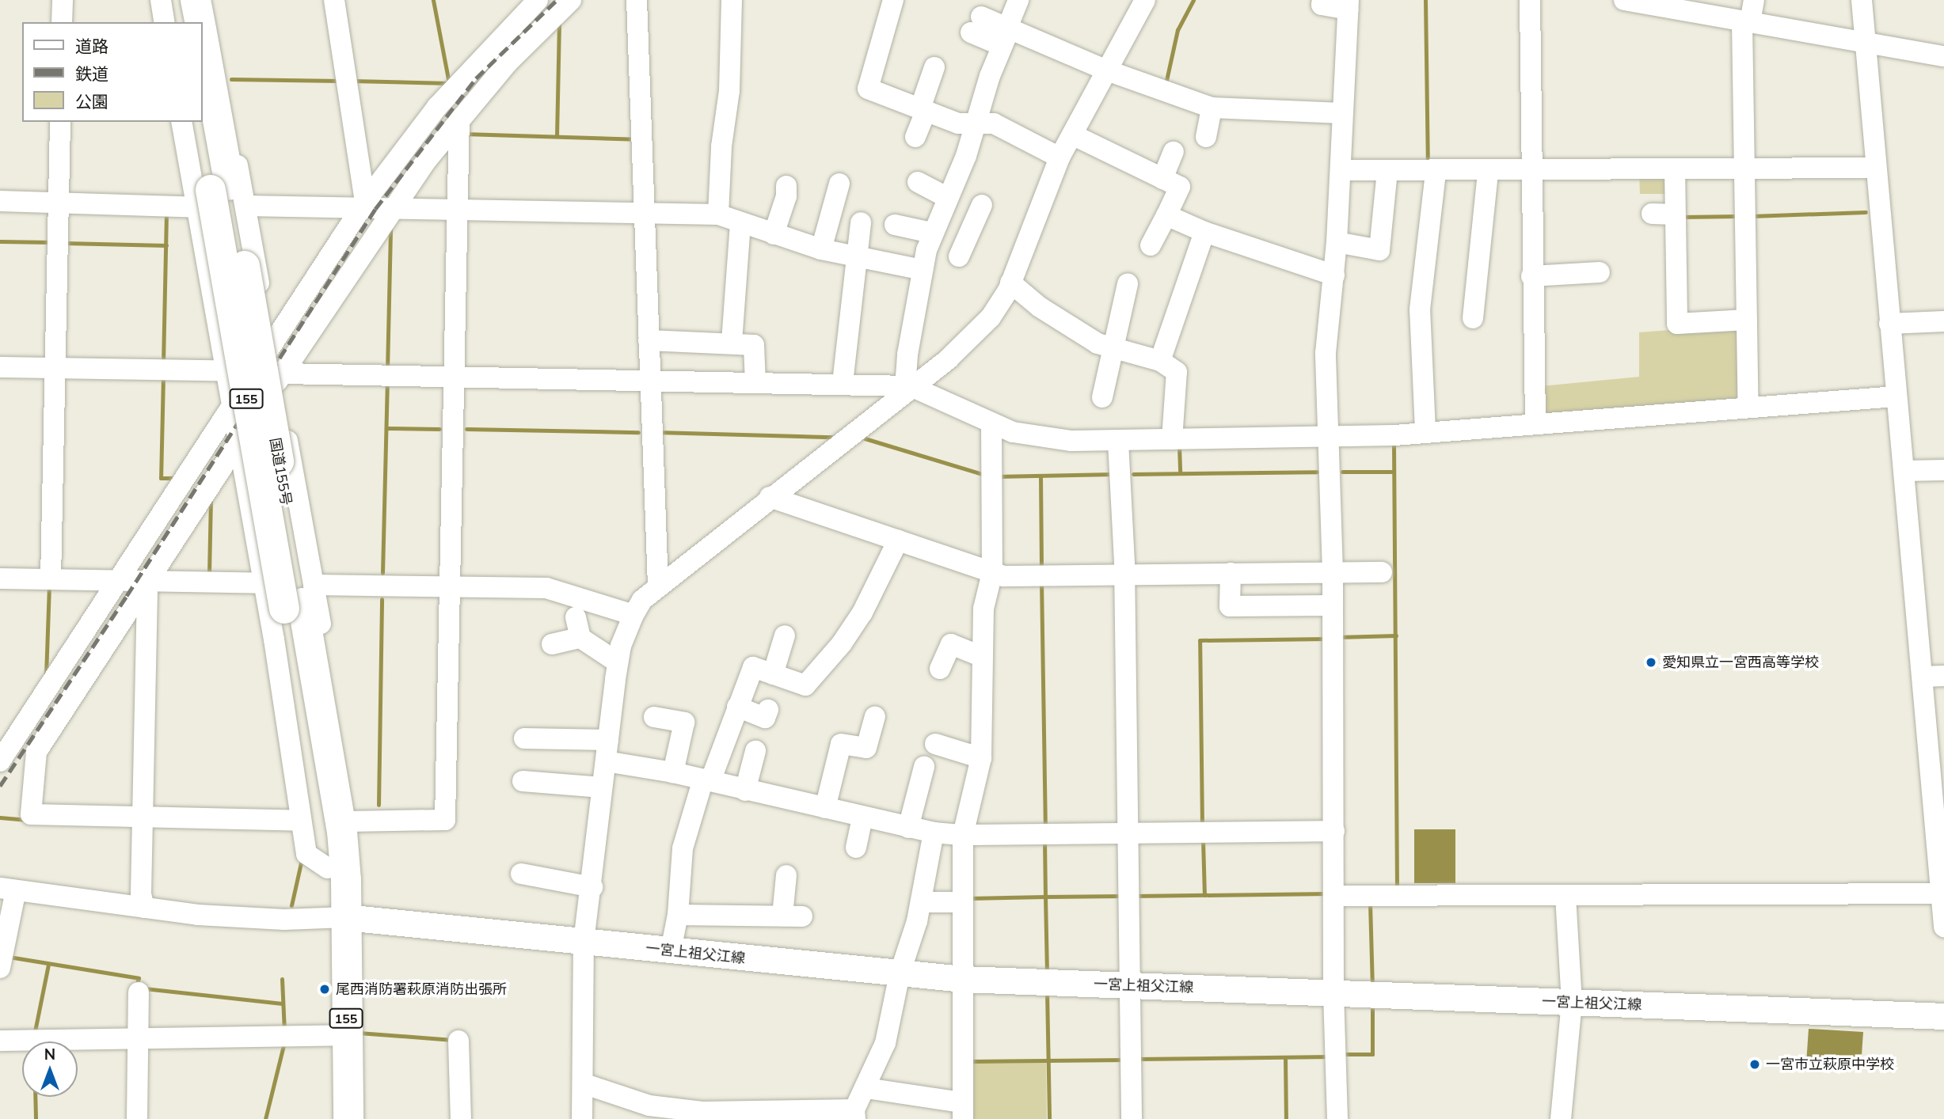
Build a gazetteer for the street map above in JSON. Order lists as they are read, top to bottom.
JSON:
{
  "streets": {
    "highway": ["155", "国道155号"],
    "main road": ["一宮上祖父江線"]
  },
  "crossings": [
    ["国道155号", "一宮上祖父江線"]
  ],
  "places": ["愛知県立一宮西高等学校", "尾西消防署萩原消防出張所", "一宮市立萩原中学校"],
  "legend": ["道路", "鉄道", "公園"],
  "north": "top"
}
